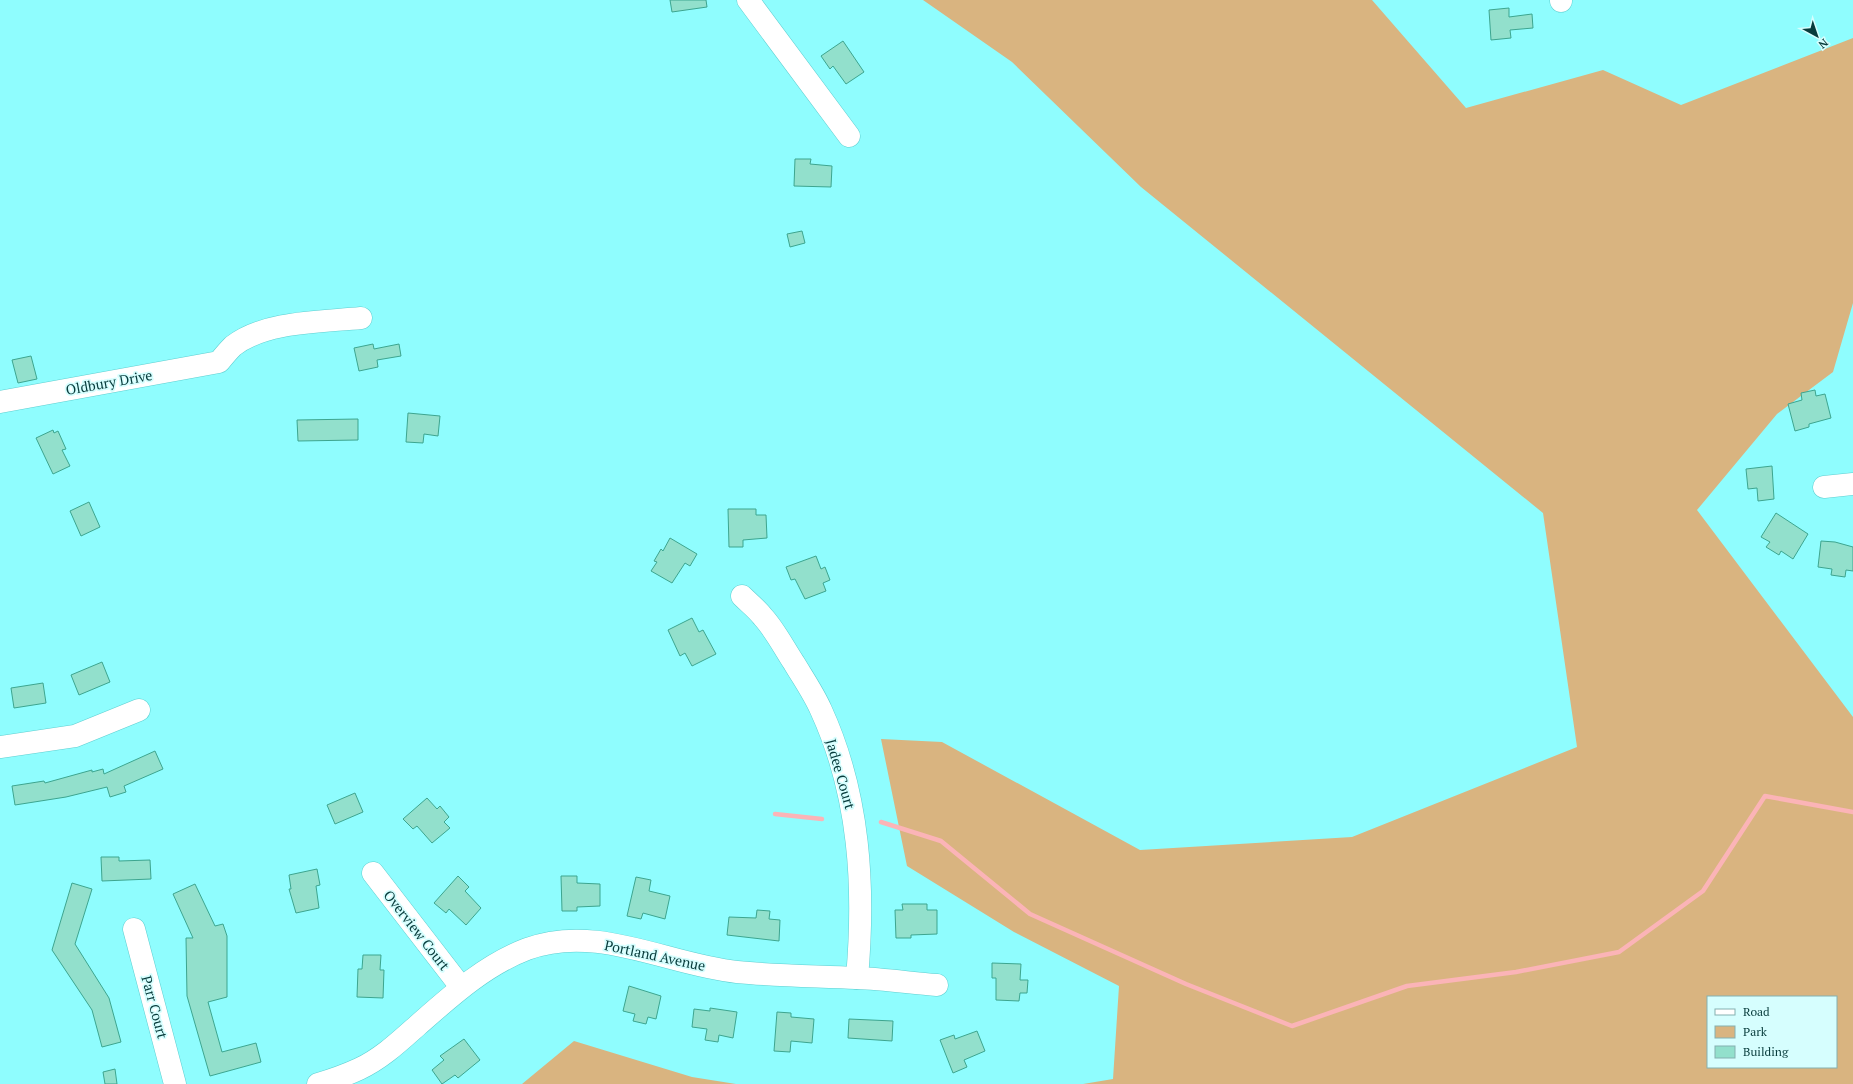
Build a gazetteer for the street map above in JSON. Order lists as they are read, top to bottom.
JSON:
{
  "streets": {
    "street": [
      "Oldbury Drive",
      "Jadee Court",
      "Overview Court",
      "Portland Avenue",
      "Parr Court"
    ]
  },
  "crossings": [
    ["Jadee Court", "Portland Avenue"],
    ["Overview Court", "Portland Avenue"]
  ],
  "legend": ["Road", "Park", "Building"],
  "north": "bottom right"
}
